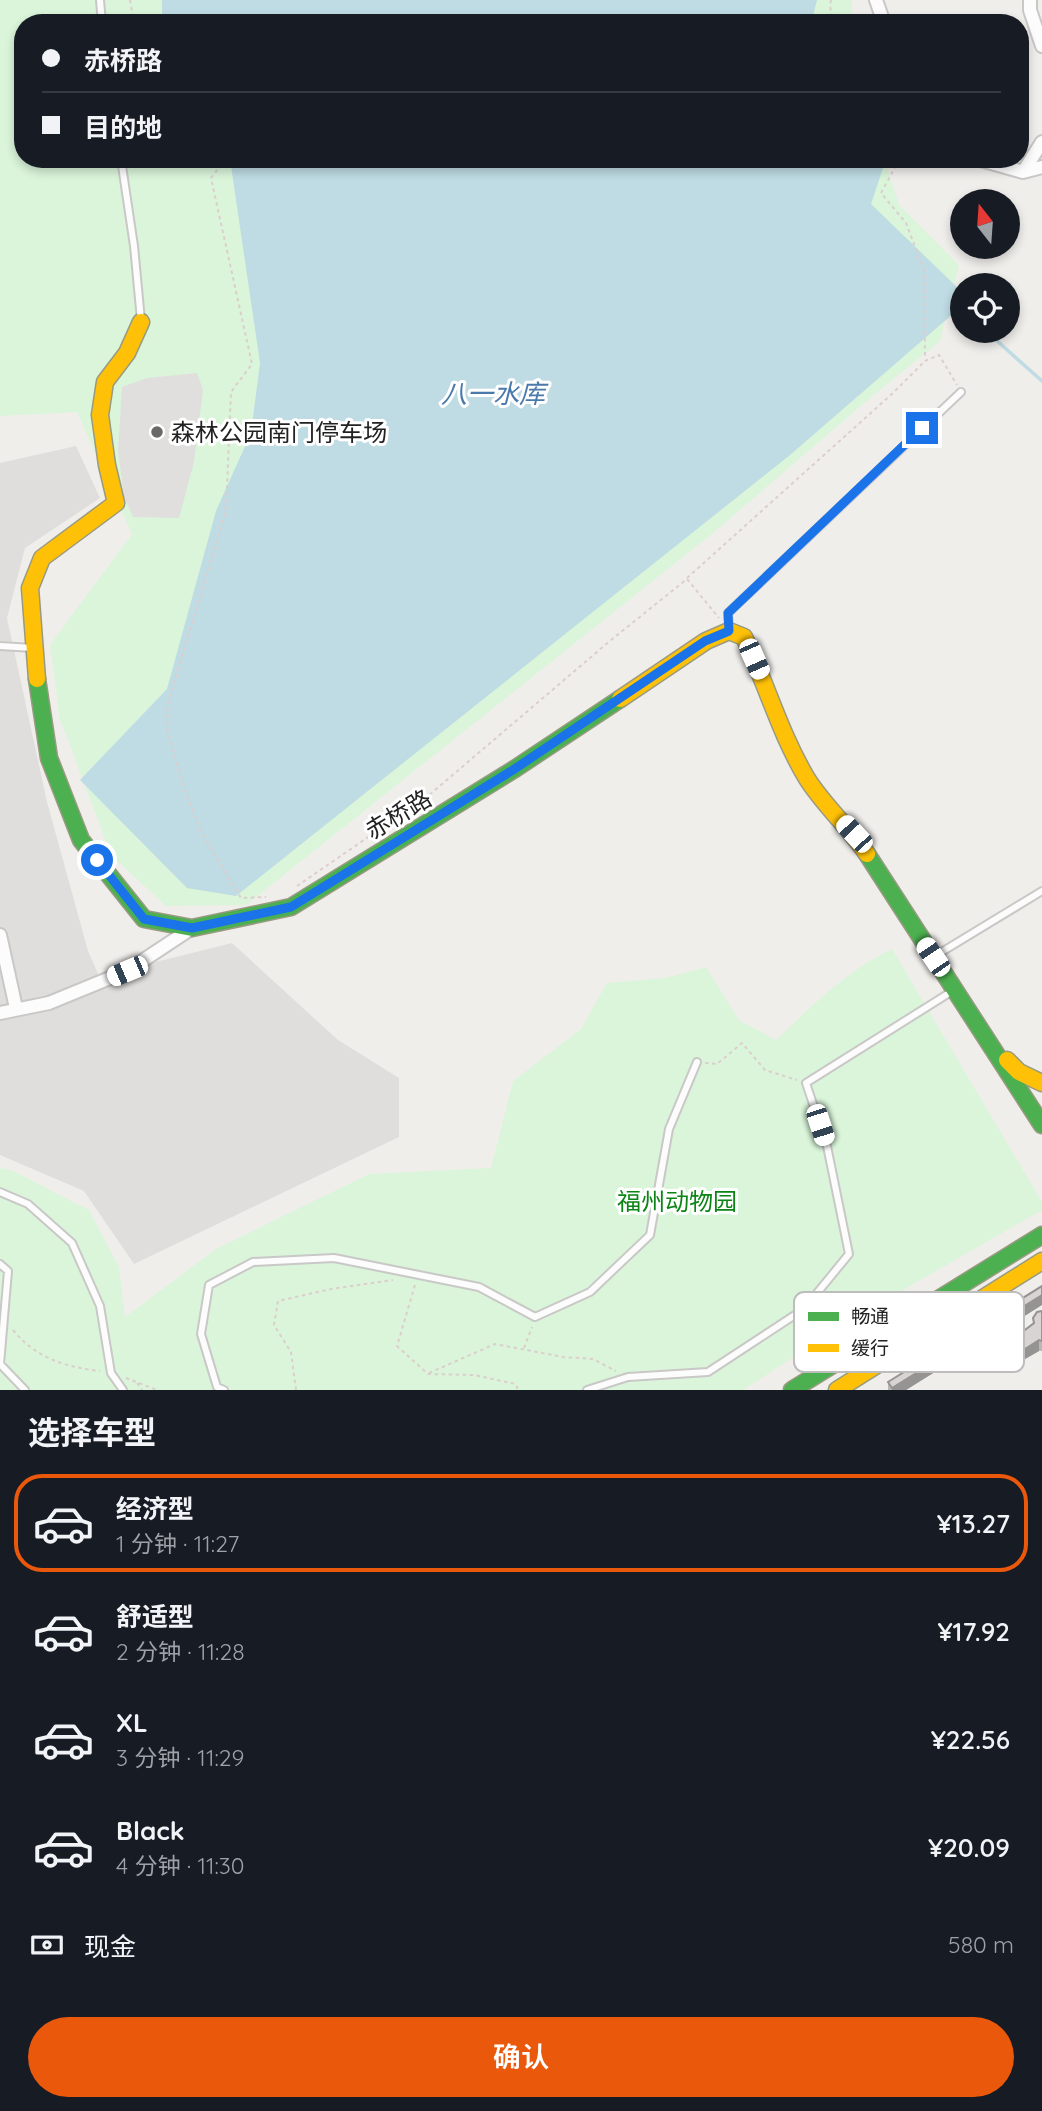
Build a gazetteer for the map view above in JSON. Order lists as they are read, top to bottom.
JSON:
{
  "streets": {
    "main road": ["赤桥路"]
  },
  "water": ["八一水库"],
  "parks": ["福州动物园"],
  "places": ["森林公园南门停车场"],
  "legend": ["畅通", "缓行"],
  "north": "top",
  "page": {
    "banner": ["赤桥路", "目的地"],
    "heading": "选择车型",
    "list": [
      {
        "name": "经济型",
        "note": "1 分钟 · 11:27",
        "value": "¥13.27"
      },
      {
        "name": "舒适型",
        "note": "2 分钟 · 11:28",
        "value": "¥17.92"
      },
      {
        "name": "XL",
        "note": "3 分钟 · 11:29",
        "value": "¥22.56"
      },
      {
        "name": "Black",
        "note": "4 分钟 · 11:30",
        "value": "¥20.09"
      }
    ],
    "pay": ["现金", "580 m"],
    "buttons": "确认"
  }
}
